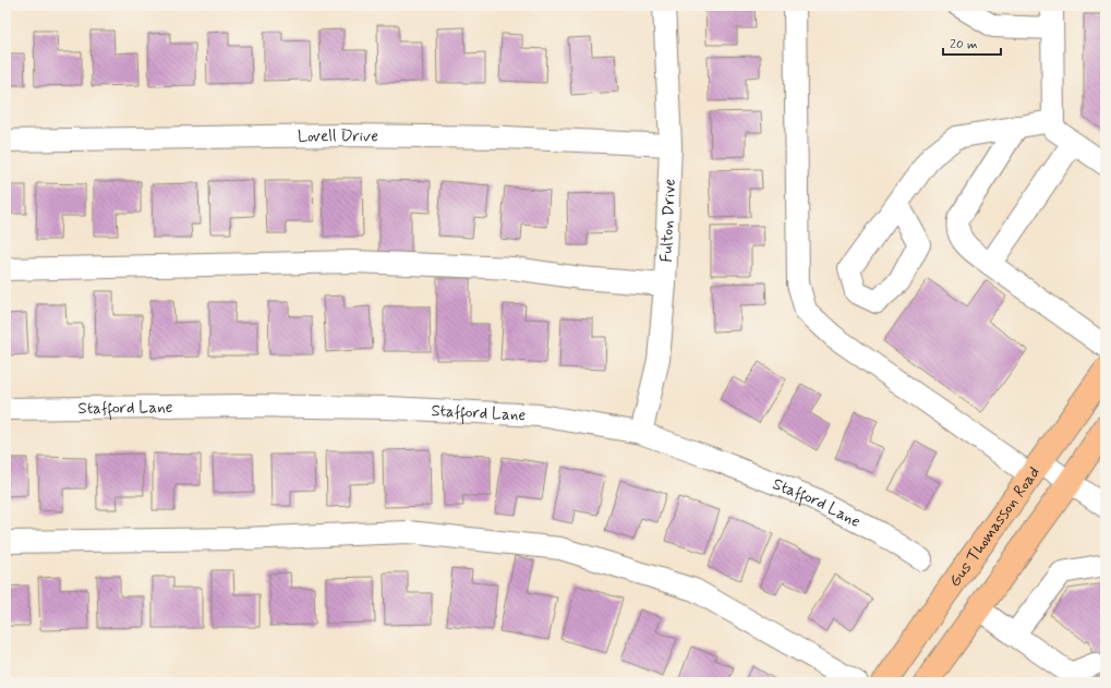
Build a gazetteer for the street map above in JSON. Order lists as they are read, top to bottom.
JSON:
{
  "streets": {
    "main road": ["Gus Thomasson Road"],
    "street": ["Lovell Drive", "Fulton Drive", "Stafford Lane"]
  },
  "crossings": [
    ["Lovell Drive", "Fulton Drive"],
    ["Fulton Drive", "Stafford Lane"]
  ],
  "scale_bar": "20 m"
}
